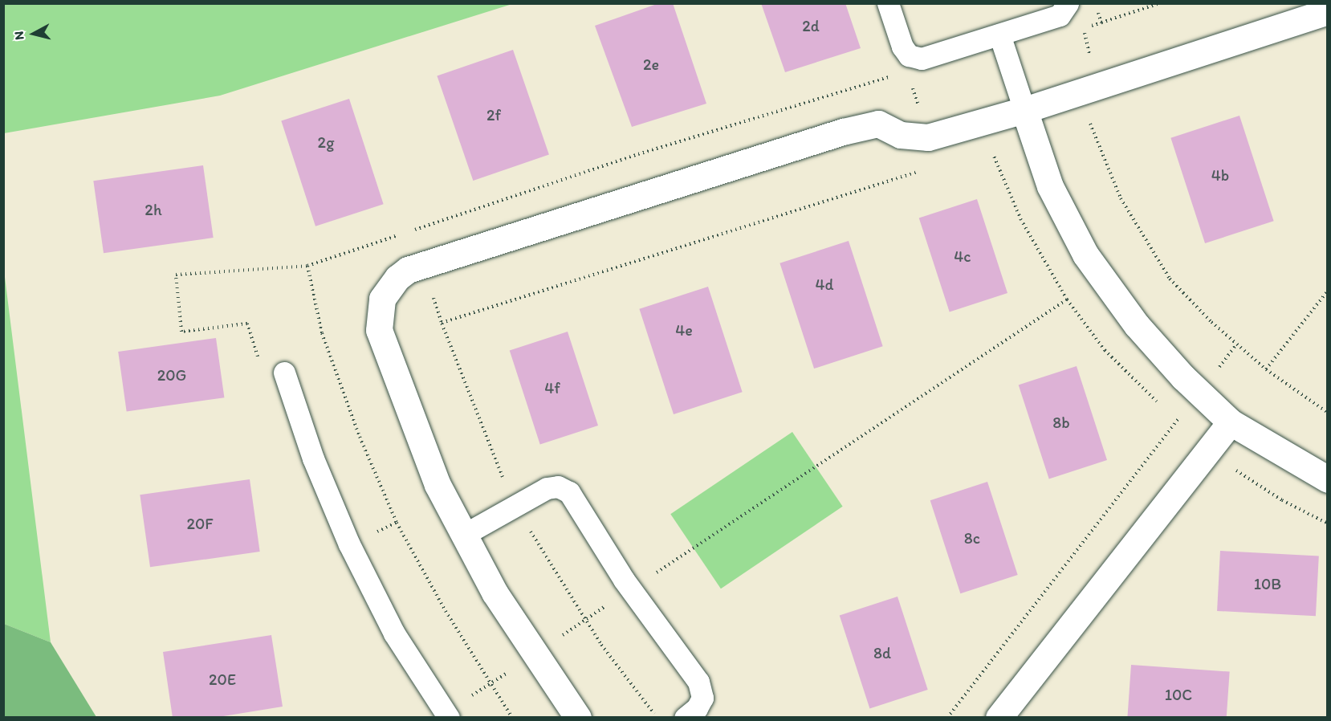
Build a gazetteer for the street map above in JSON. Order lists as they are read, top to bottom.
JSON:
{
  "house_numbers": [
    "2d",
    "2e",
    "2f",
    "2g",
    "4b",
    "2h",
    "4c",
    "4d",
    "4e",
    "20G",
    "4f",
    "8b",
    "20F",
    "8c",
    "10B",
    "8d",
    "20E",
    "10C"
  ],
  "north": "left"
}
